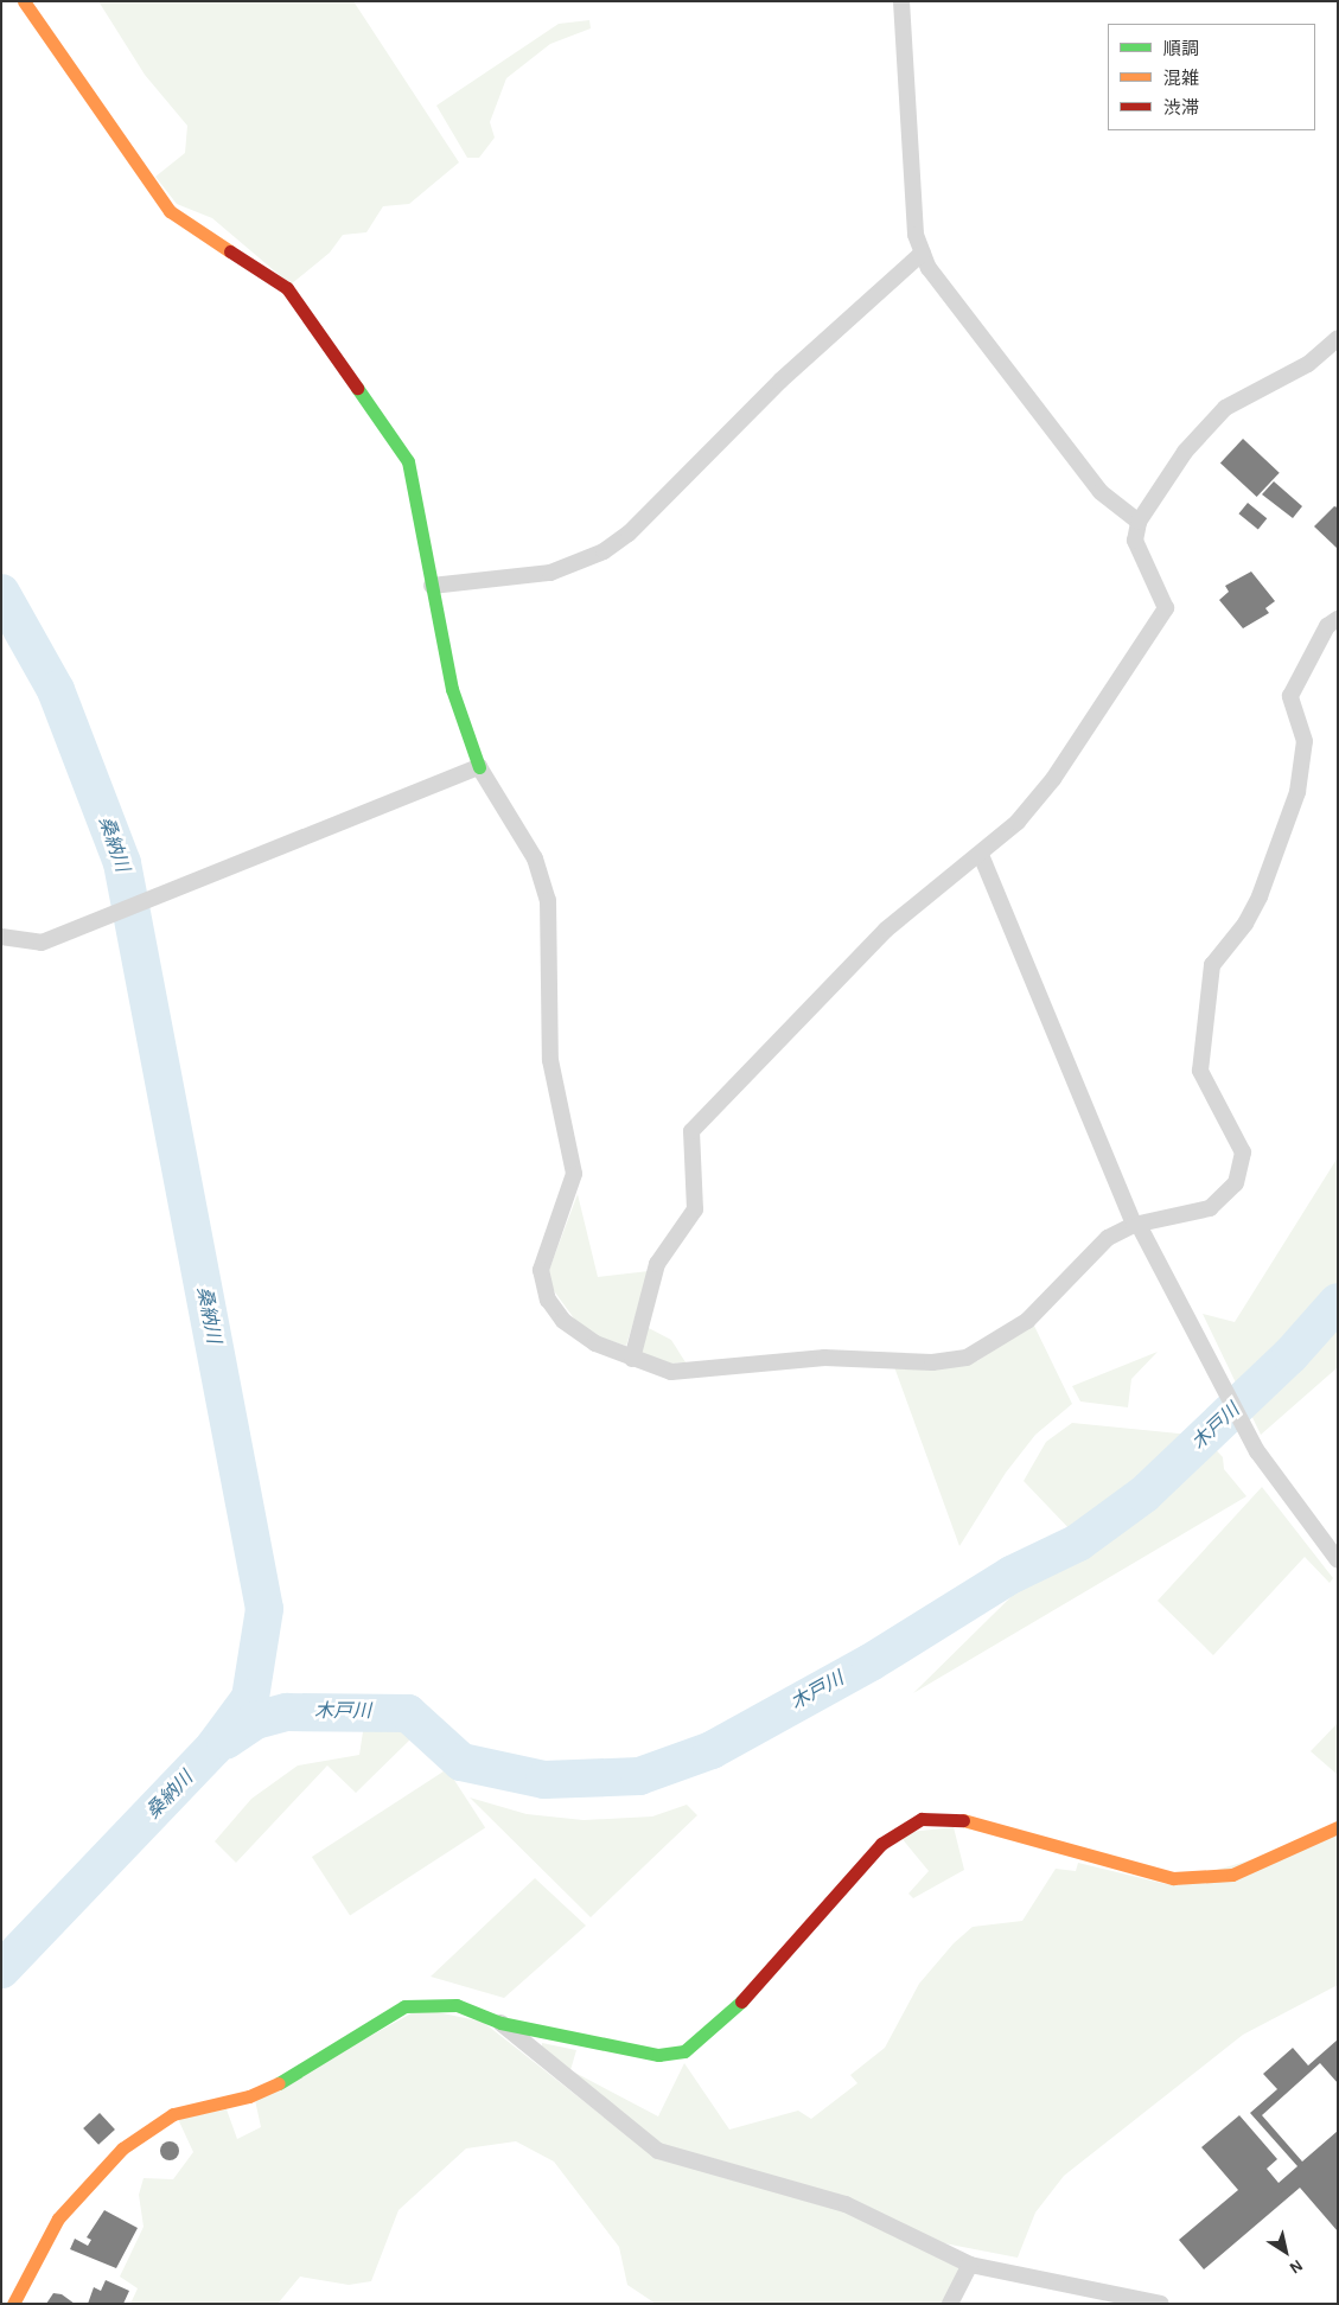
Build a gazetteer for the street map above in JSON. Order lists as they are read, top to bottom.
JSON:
{
  "water": ["桑納川", "木戸川"],
  "legend": ["順調", "混雑", "渋滞"],
  "north": "bottom right"
}
